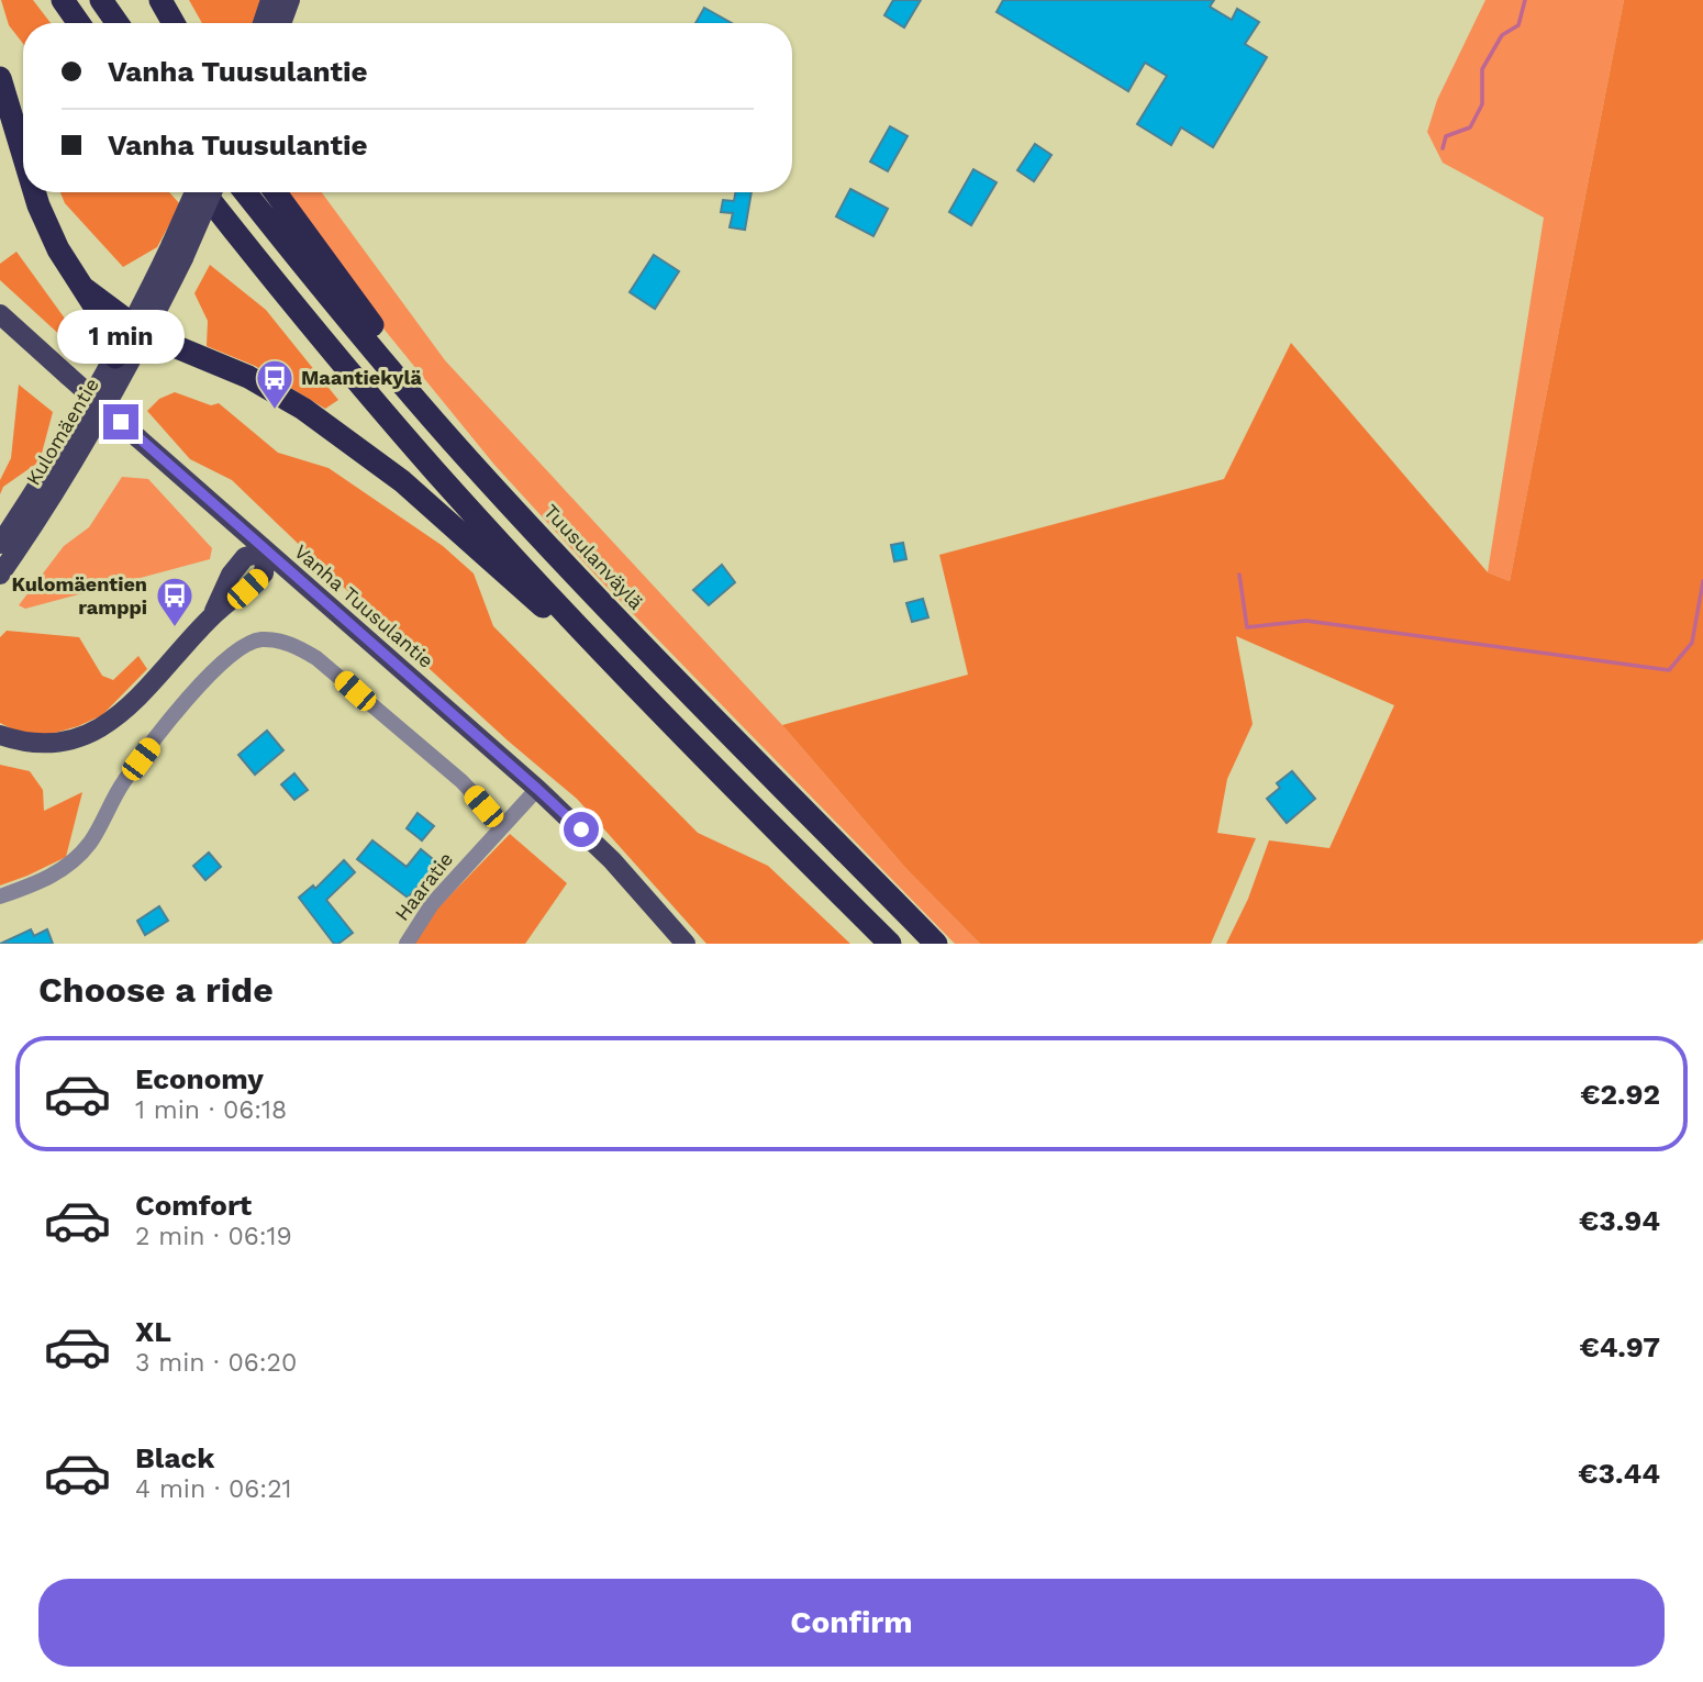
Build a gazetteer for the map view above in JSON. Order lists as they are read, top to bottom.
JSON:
{
  "streets": {
    "highway": ["Tuusulanväylä"],
    "main road": ["Kulomäentie", "Vanha Tuusulantie"],
    "street": ["Haaratie"]
  },
  "crossings": [
    ["Vanha Tuusulantie", "Haaratie"]
  ],
  "places": {
    "bus stop": ["Maantiekylä", "Kulomäentien ramppi"]
  },
  "page": {
    "banner": ["Vanha Tuusulantie", "Vanha Tuusulantie"],
    "bubble": "1 min",
    "heading": "Choose a ride",
    "list": [
      {
        "name": "Economy",
        "note": "1 min · 06:18",
        "value": "€2.92"
      },
      {
        "name": "Comfort",
        "note": "2 min · 06:19",
        "value": "€3.94"
      },
      {
        "name": "XL",
        "note": "3 min · 06:20",
        "value": "€4.97"
      },
      {
        "name": "Black",
        "note": "4 min · 06:21",
        "value": "€3.44"
      }
    ],
    "buttons": "Confirm"
  }
}
